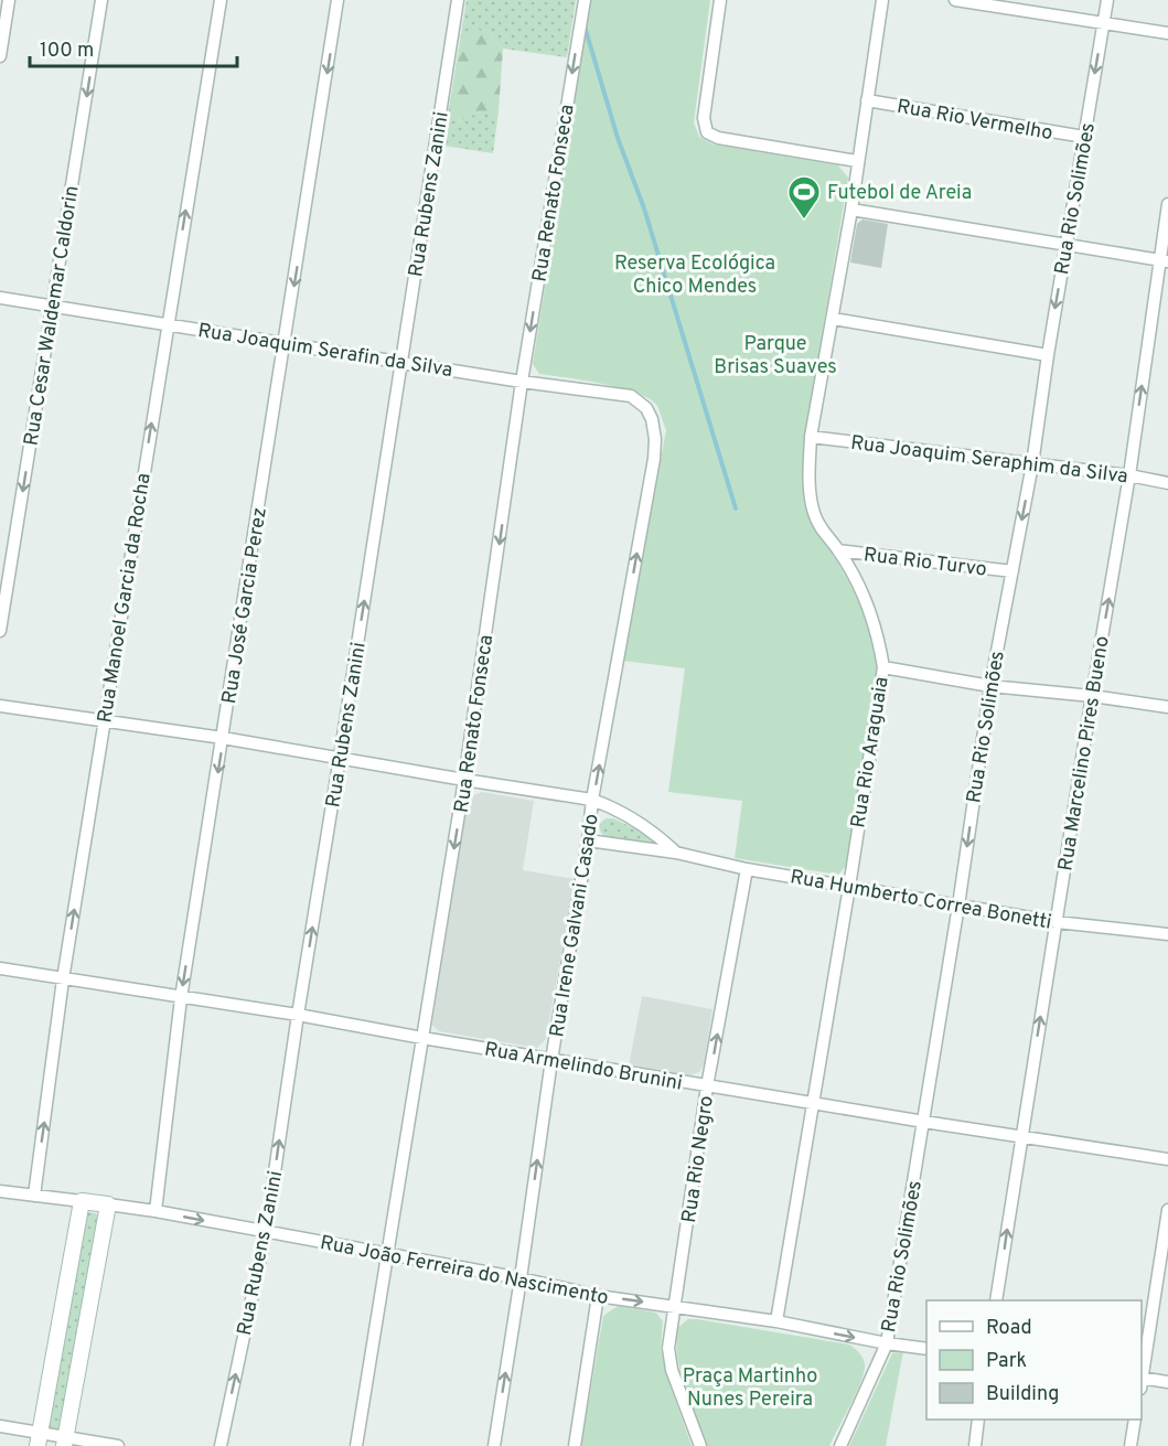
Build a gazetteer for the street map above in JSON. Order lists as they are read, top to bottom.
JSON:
{
  "streets": {
    "street": [
      "Rua Rio Vermelho",
      "Rua Renato Fonseca",
      "Rua Rubens Zanini",
      "Rua Rio Solimões",
      "Rua Cesar Waldemar Caldorin",
      "Rua Joaquim Serafin da Silva",
      "Rua Joaquim Seraphim da Silva",
      "Rua Rio Turvo",
      "Rua Manoel Garcia da Rocha",
      "Rua José Garcia Perez",
      "Rua Rio Araguaia",
      "Rua Marcelino Pires Bueno",
      "Rua Humberto Correa Bonetti",
      "Rua Irene Galvani Casado",
      "Rua Armelindo Brunini",
      "Rua Rio Negro",
      "Rua João Ferreira do Nascimento"
    ]
  },
  "crossings": [
    ["Rua Rio Vermelho", "Rua Rio Solimões"],
    ["Rua Rio Vermelho", "Rua Rio Araguaia"],
    ["Rua Renato Fonseca", "Rua Joaquim Serafin da Silva"],
    ["Rua Renato Fonseca", "Rua Humberto Correa Bonetti"],
    ["Rua Renato Fonseca", "Rua Armelindo Brunini"],
    ["Rua Renato Fonseca", "Rua João Ferreira do Nascimento"],
    ["Rua Rubens Zanini", "Rua Joaquim Serafin da Silva"],
    ["Rua Rubens Zanini", "Rua Humberto Correa Bonetti"],
    ["Rua Rubens Zanini", "Rua Armelindo Brunini"],
    ["Rua Rubens Zanini", "Rua João Ferreira do Nascimento"],
    ["Rua Rio Solimões", "Rua Joaquim Seraphim da Silva"],
    ["Rua Rio Solimões", "Rua Rio Turvo"],
    ["Rua Rio Solimões", "Rua Humberto Correa Bonetti"],
    ["Rua Rio Solimões", "Rua Armelindo Brunini"],
    ["Rua Rio Solimões", "Rua João Ferreira do Nascimento"],
    ["Rua Cesar Waldemar Caldorin", "Rua Joaquim Serafin da Silva"],
    ["Rua Joaquim Serafin da Silva", "Rua Manoel Garcia da Rocha"],
    ["Rua Joaquim Serafin da Silva", "Rua José Garcia Perez"],
    ["Rua Joaquim Serafin da Silva", "Rua Irene Galvani Casado"],
    ["Rua Joaquim Seraphim da Silva", "Rua Rio Araguaia"],
    ["Rua Joaquim Seraphim da Silva", "Rua Marcelino Pires Bueno"],
    ["Rua Rio Turvo", "Rua Rio Araguaia"],
    ["Rua Manoel Garcia da Rocha", "Rua Humberto Correa Bonetti"],
    ["Rua Manoel Garcia da Rocha", "Rua Armelindo Brunini"],
    ["Rua Manoel Garcia da Rocha", "Rua João Ferreira do Nascimento"],
    ["Rua José Garcia Perez", "Rua Humberto Correa Bonetti"],
    ["Rua José Garcia Perez", "Rua Armelindo Brunini"],
    ["Rua José Garcia Perez", "Rua João Ferreira do Nascimento"],
    ["Rua Rio Araguaia", "Rua Humberto Correa Bonetti"],
    ["Rua Rio Araguaia", "Rua Armelindo Brunini"],
    ["Rua Rio Araguaia", "Rua João Ferreira do Nascimento"],
    ["Rua Marcelino Pires Bueno", "Rua Humberto Correa Bonetti"],
    ["Rua Marcelino Pires Bueno", "Rua Armelindo Brunini"],
    ["Rua Humberto Correa Bonetti", "Rua Irene Galvani Casado"],
    ["Rua Humberto Correa Bonetti", "Rua Rio Negro"],
    ["Rua Irene Galvani Casado", "Rua Armelindo Brunini"],
    ["Rua Irene Galvani Casado", "Rua João Ferreira do Nascimento"],
    ["Rua Armelindo Brunini", "Rua Rio Negro"],
    ["Rua Rio Negro", "Rua João Ferreira do Nascimento"]
  ],
  "one_way": [
    "Rua Renato Fonseca",
    "Rua Rubens Zanini",
    "Rua Rio Solimões",
    "Rua Cesar Waldemar Caldorin",
    "Rua Manoel Garcia da Rocha",
    "Rua José Garcia Perez",
    "Rua Marcelino Pires Bueno",
    "Rua Irene Galvani Casado",
    "Rua Rio Negro"
  ],
  "parks": ["Reserva Ecológica Chico Mendes", "Parque Brisas Suaves", "Praça Martinho Nunes Pereira"],
  "places": {
    "sports": ["Futebol de Areia"]
  },
  "legend": ["Road", "Park", "Building"],
  "scale_bar": "100 m"
}
